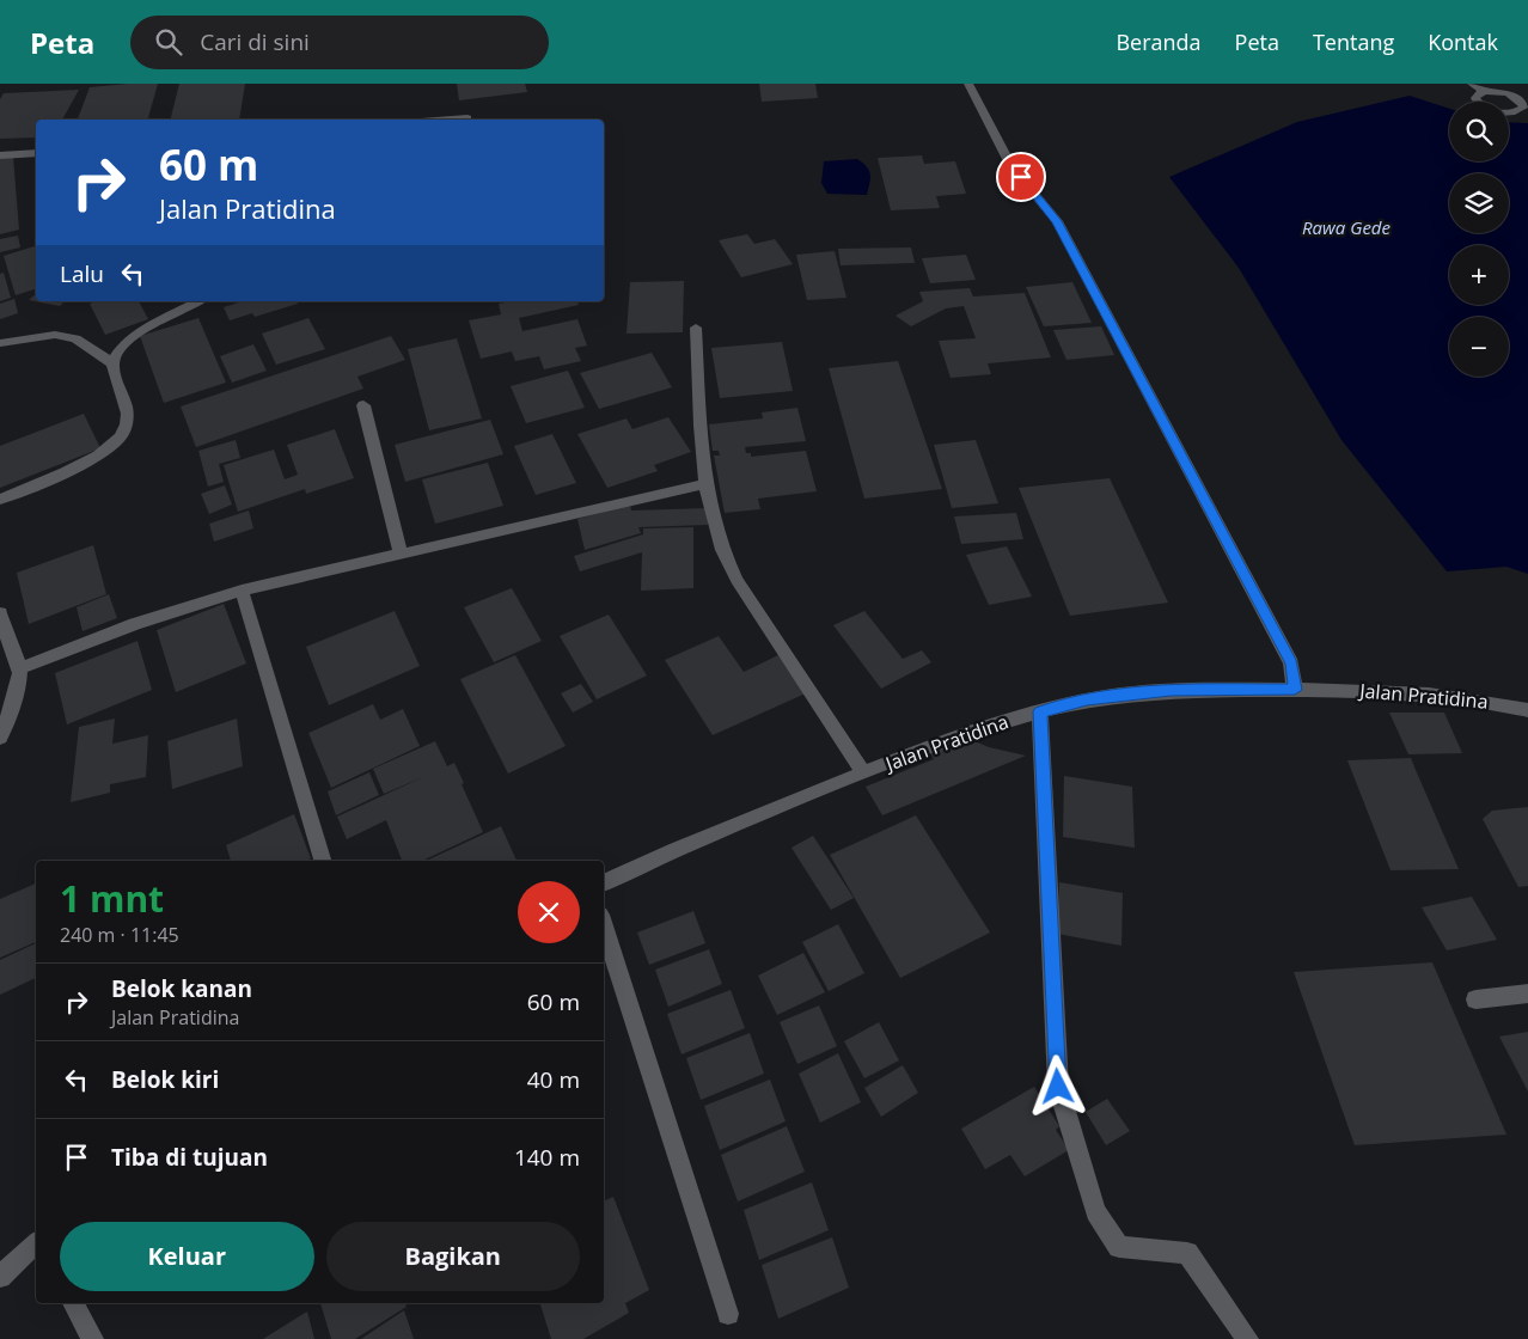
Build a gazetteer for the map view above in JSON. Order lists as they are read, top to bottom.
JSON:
{
  "streets": {
    "street": ["Jalan Pratidina"]
  },
  "water": ["Rawa Gede"],
  "page": {
    "header": "Peta",
    "search": "Cari di sini",
    "nav": [
      "Beranda",
      "Peta",
      "Tentang",
      "Kontak"
    ],
    "map_buttons": ["+", "−"],
    "turn": ["60 m", "Jalan Pratidina"],
    "then": "Lalu",
    "heading": ["1 mnt", "240 m · 11:45"],
    "list": [
      {
        "name": "Belok kanan",
        "note": "Jalan Pratidina",
        "value": "60 m"
      },
      {
        "name": "Belok kiri",
        "value": "40 m"
      },
      {
        "name": "Tiba di tujuan",
        "value": "140 m"
      }
    ],
    "buttons": ["Keluar", "Bagikan"]
  }
}
